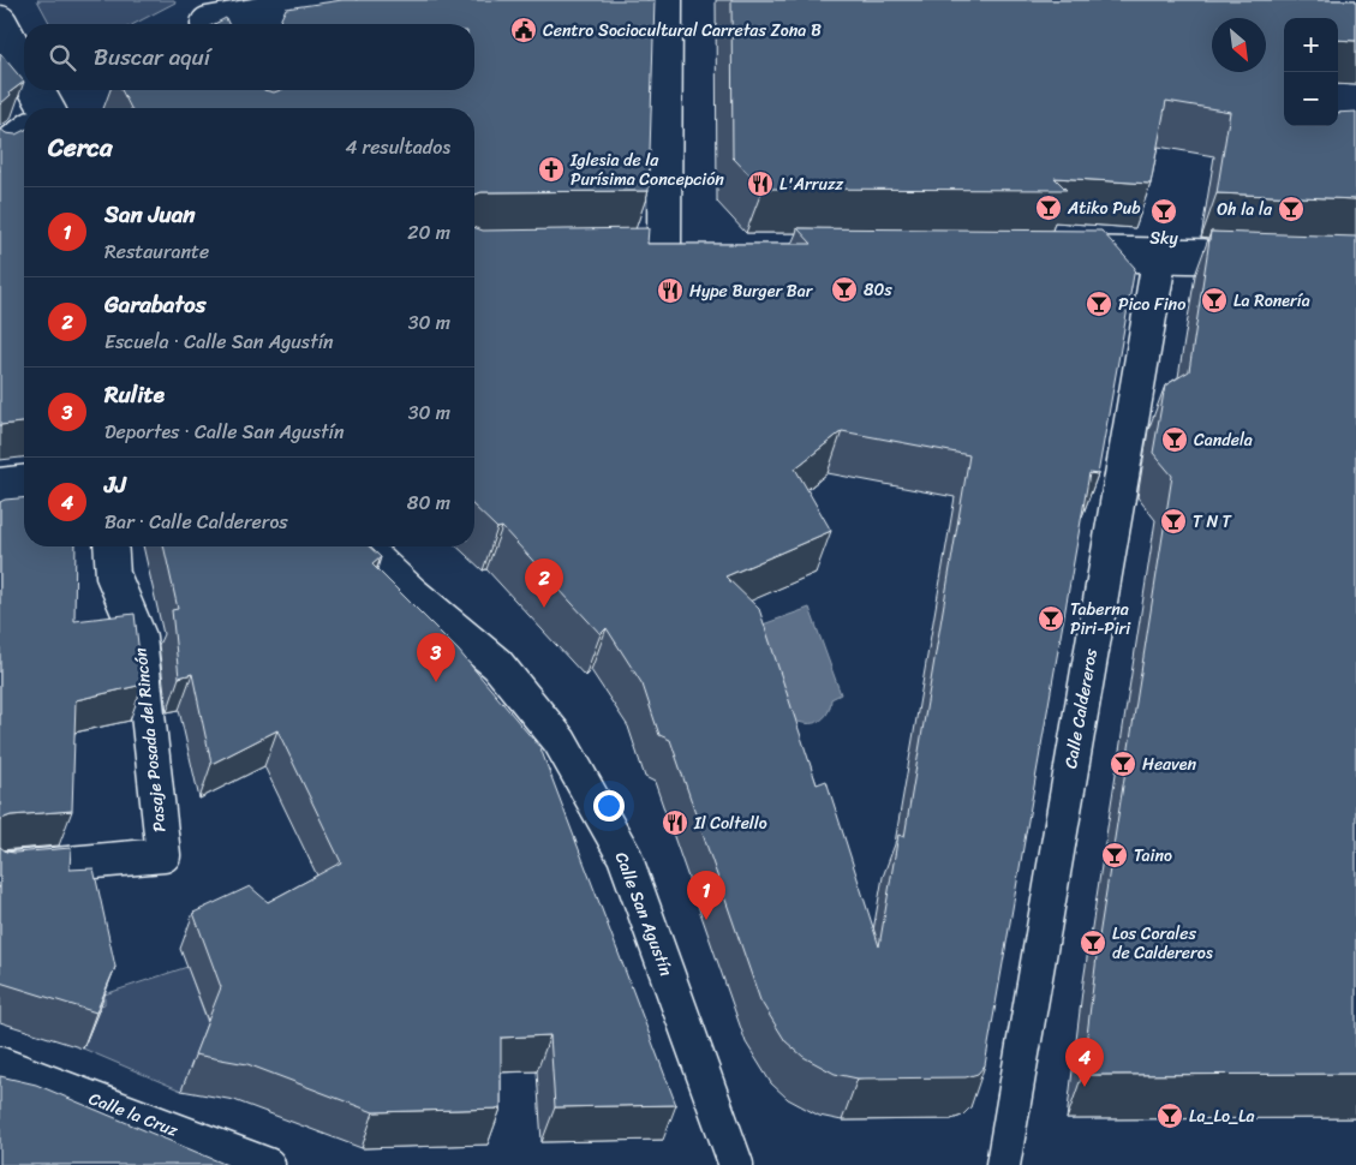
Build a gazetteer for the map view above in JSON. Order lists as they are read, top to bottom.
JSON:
{
  "streets": {
    "street": [
      "Calle Caldereros",
      "Pasaje Posada del Rincón",
      "Calle San Agustín",
      "Calle la Cruz"
    ]
  },
  "places": {
    "public building": ["Centro Sociocultural Carretas Zona B"],
    "church": ["Iglesia de la Purísima Concepción"],
    "restaurant": ["L'Arruzz", "Hype Burger Bar", "Il Coltello"],
    "bar": [
      "Atiko Pub",
      "Oh la la",
      "Sky",
      "80s",
      "La Ronería",
      "Pico Fino",
      "Candela",
      "T N T",
      "Taberna Piri-Piri",
      "Heaven",
      "Taino",
      "Los Corales de Caldereros",
      "La_Lo_La"
    ]
  },
  "north": "bottom right",
  "page": {
    "map_buttons": ["+", "−"],
    "search": "Buscar aquí",
    "heading": ["Cerca", "4 resultados"],
    "list": [
      {
        "mark": "1",
        "name": "San Juan",
        "note": "Restaurante",
        "value": "20 m"
      },
      {
        "mark": "2",
        "name": "Garabatos",
        "note": "Escuela · Calle San Agustín",
        "value": "30 m"
      },
      {
        "mark": "3",
        "name": "Rulite",
        "note": "Deportes · Calle San Agustín",
        "value": "30 m"
      },
      {
        "mark": "4",
        "name": "JJ",
        "note": "Bar · Calle Caldereros",
        "value": "80 m"
      }
    ],
    "pins": [
      "2",
      "3",
      "1",
      "4"
    ]
  }
}
